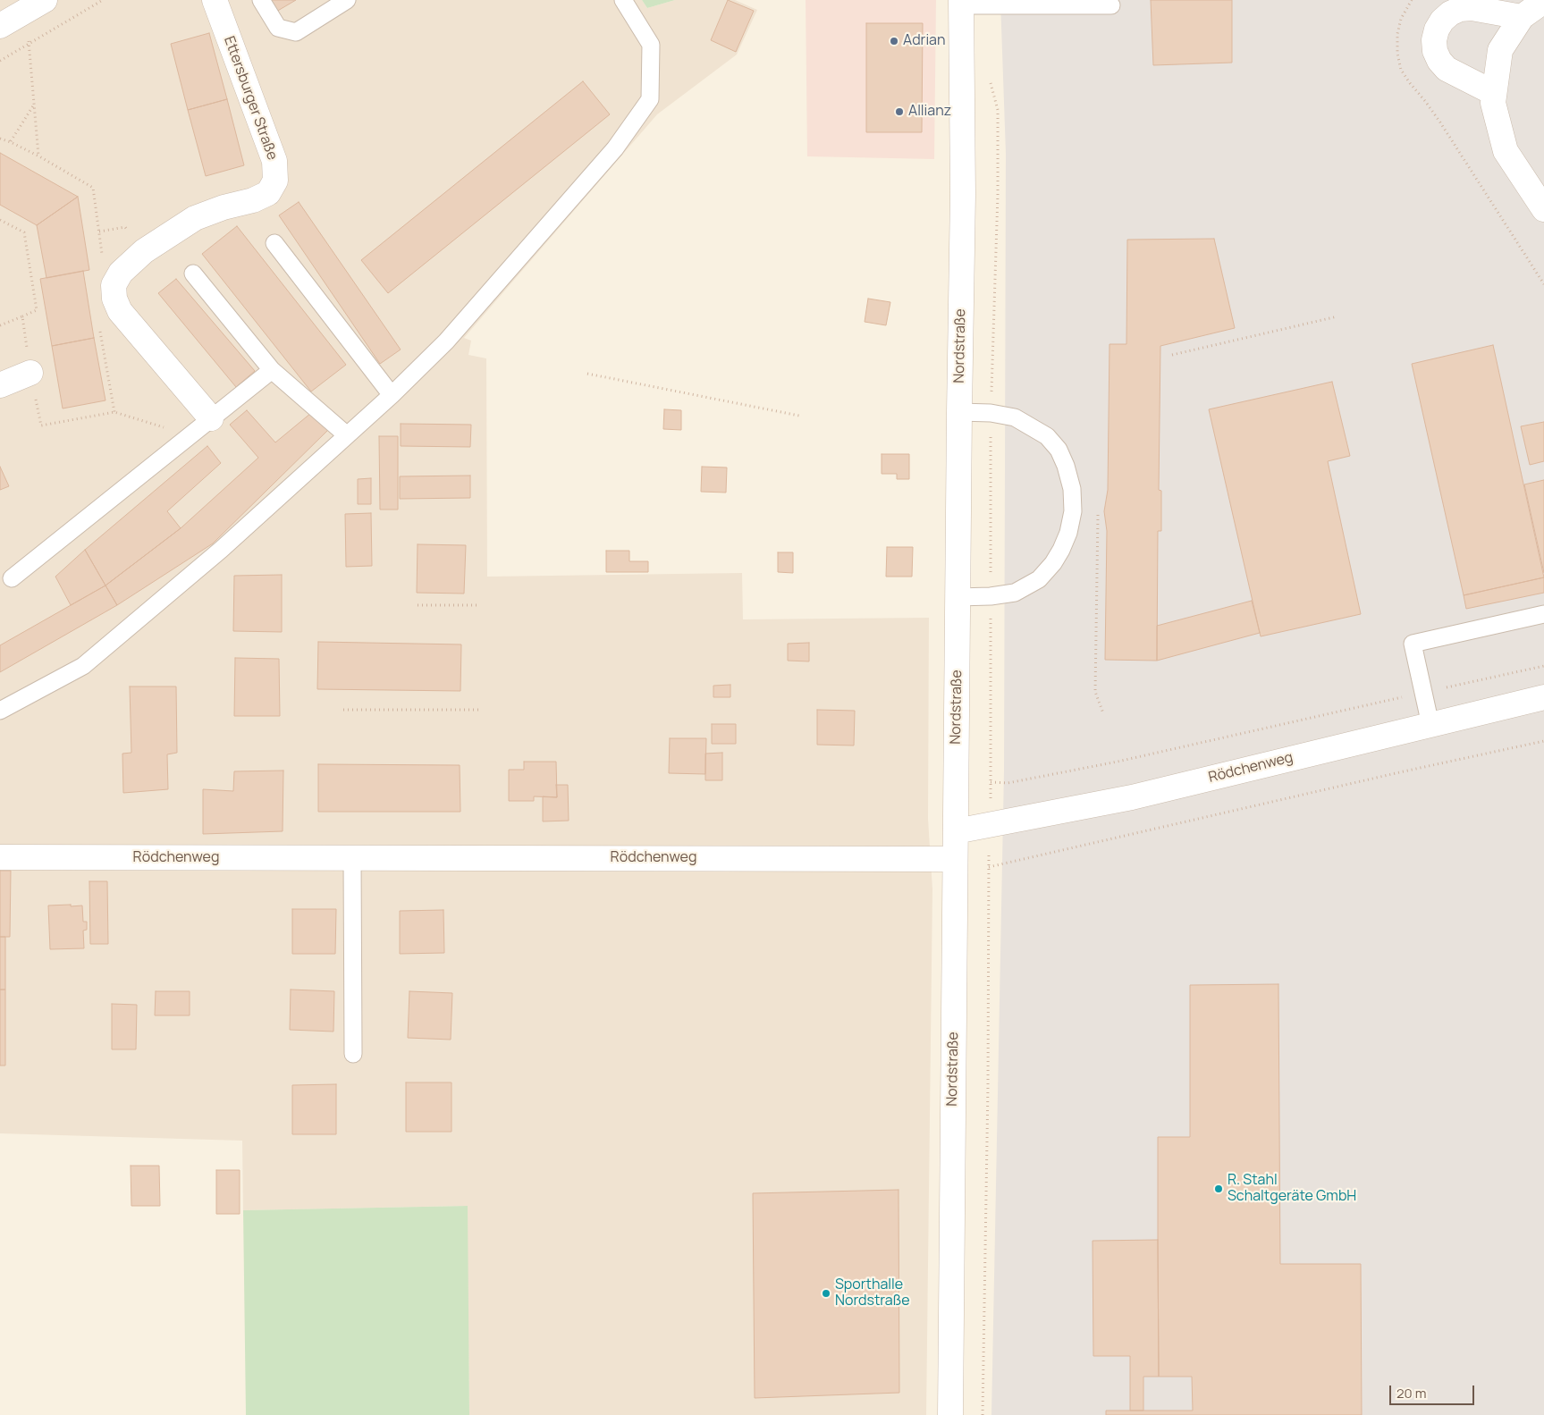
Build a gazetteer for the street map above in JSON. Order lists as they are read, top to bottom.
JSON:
{
  "streets": {
    "street": ["Ettersburger Straße", "Nordstraße", "Rödchenweg"]
  },
  "crossings": [
    ["Nordstraße", "Rödchenweg"]
  ],
  "places": [
    "Adrian",
    "Allianz",
    "R. Stahl Schaltgeräte GmbH",
    "Sporthalle Nordstraße"
  ],
  "scale_bar": "20 m"
}
